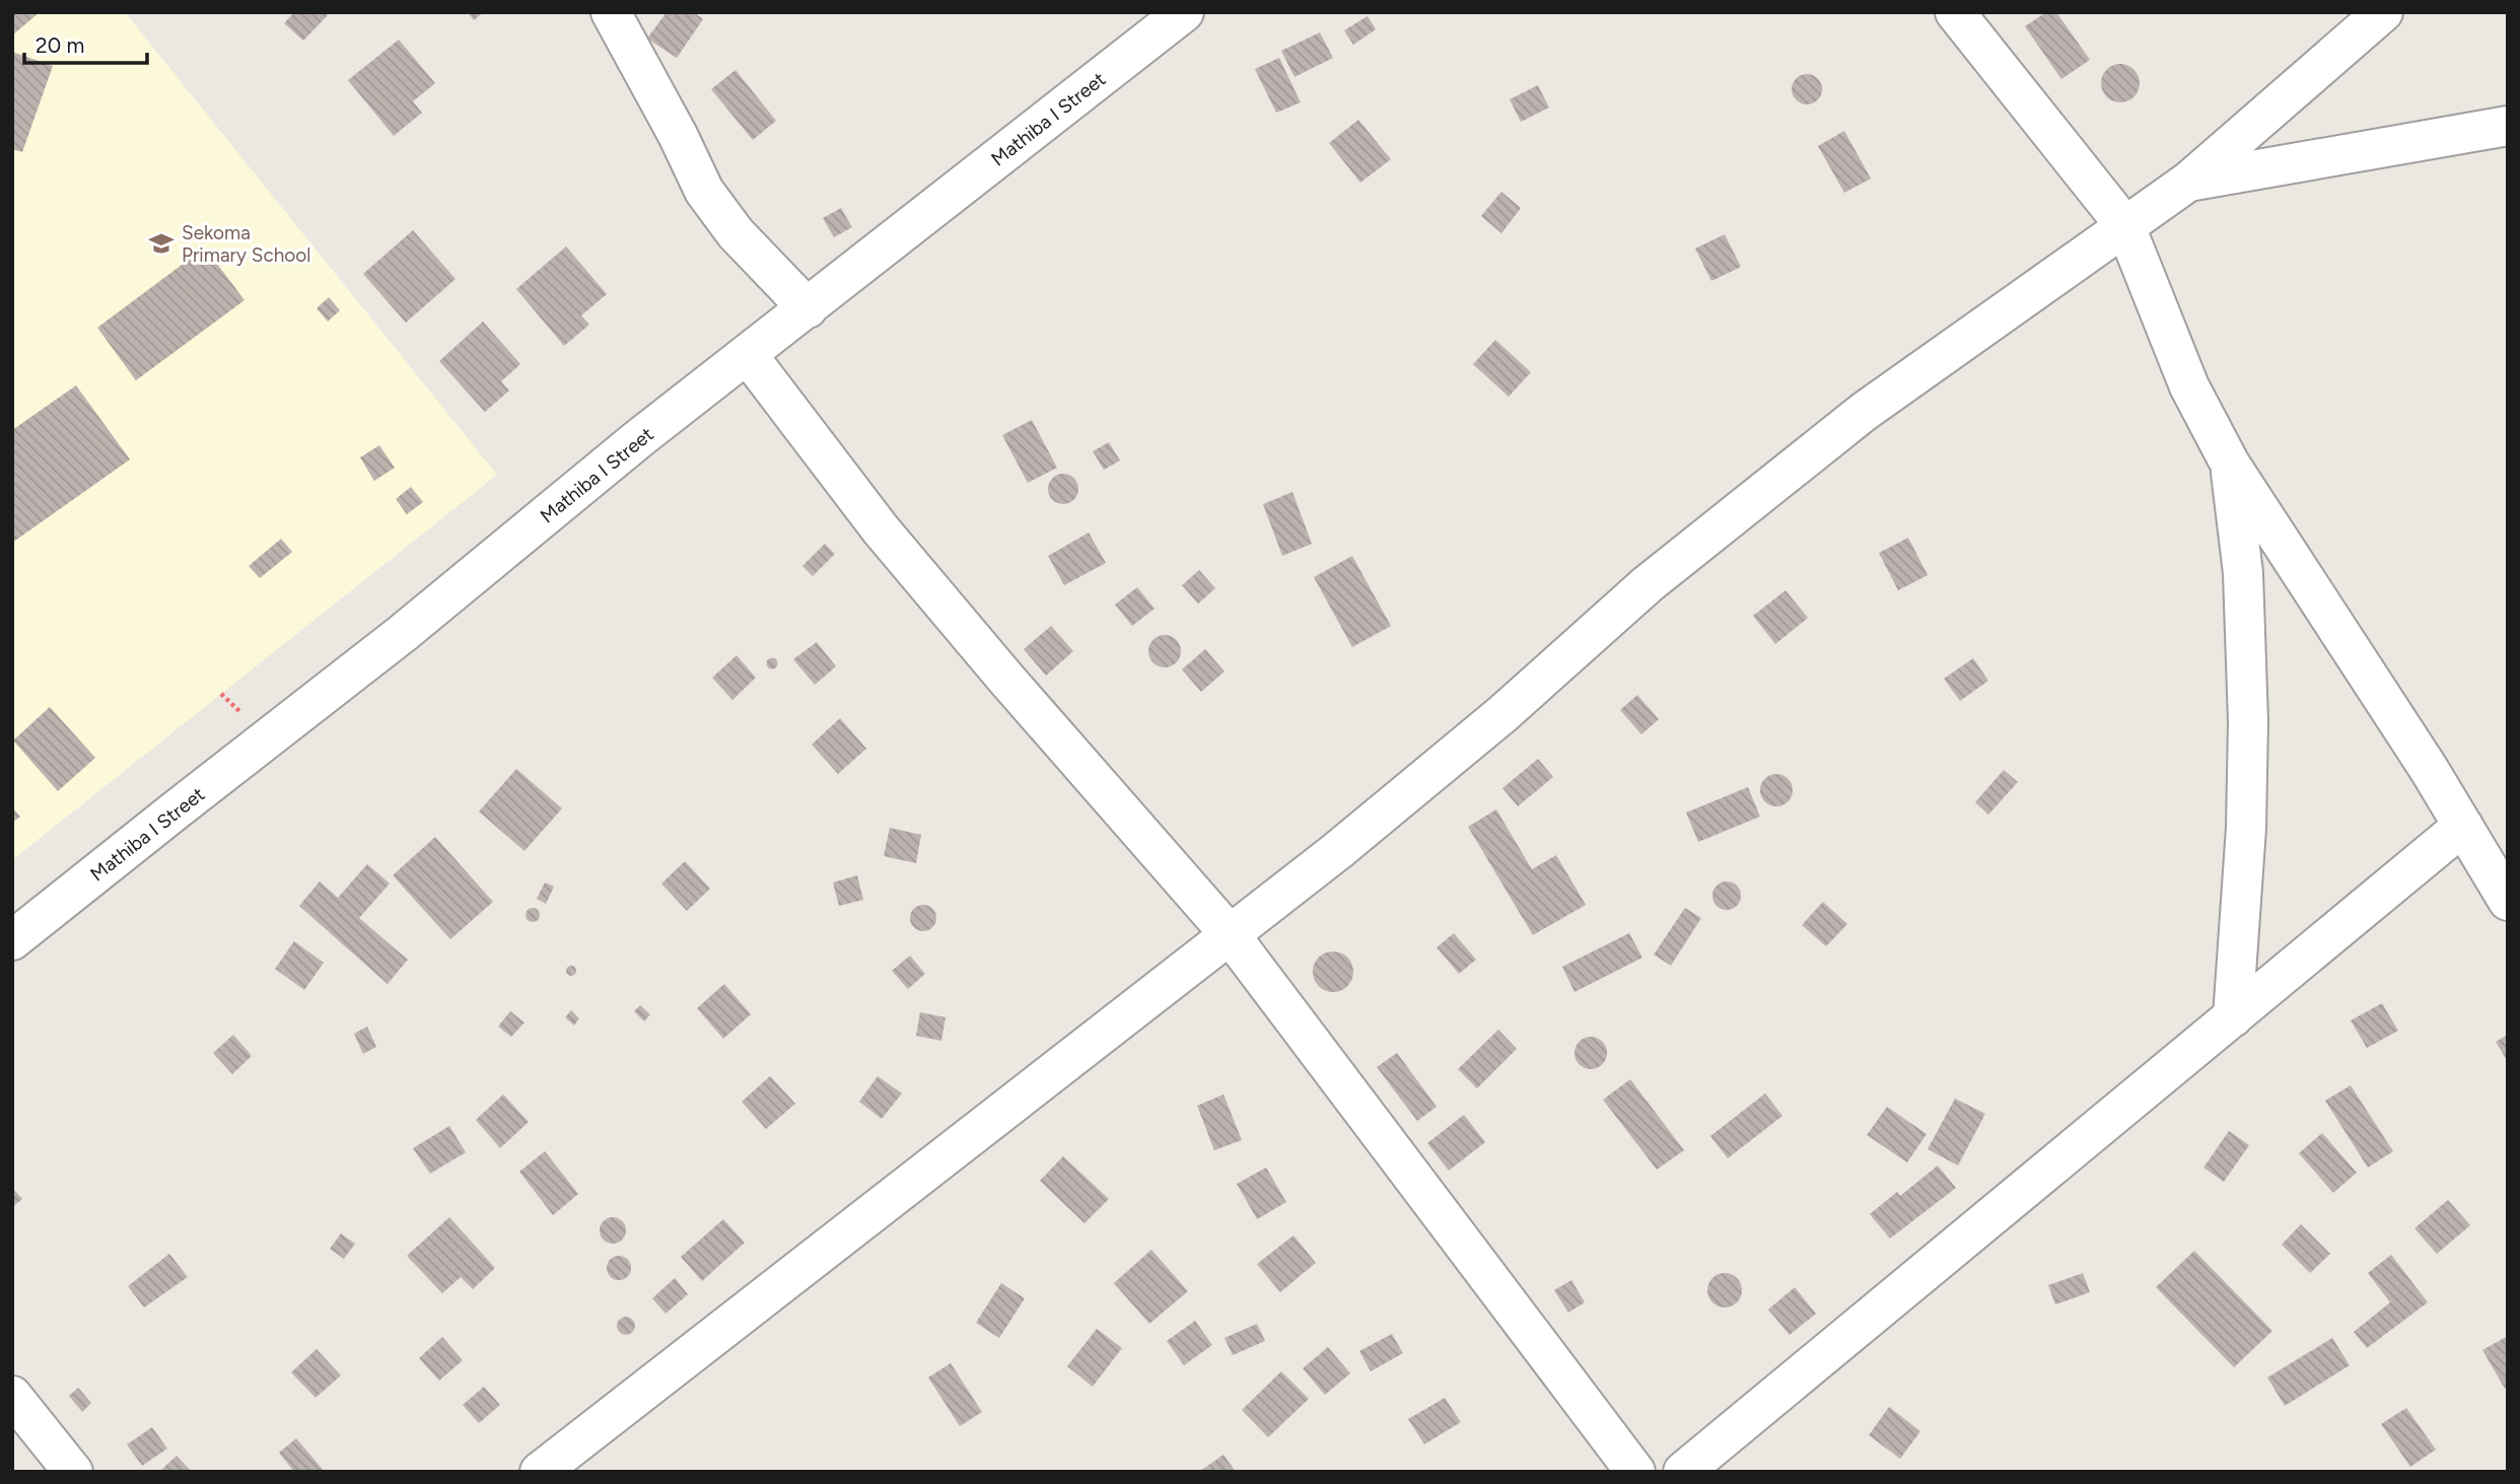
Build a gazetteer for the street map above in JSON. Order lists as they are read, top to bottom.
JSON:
{
  "streets": {
    "street": ["Mathiba I Street"]
  },
  "places": {
    "school or university": ["Sekoma Primary School"]
  },
  "scale_bar": "20 m"
}
